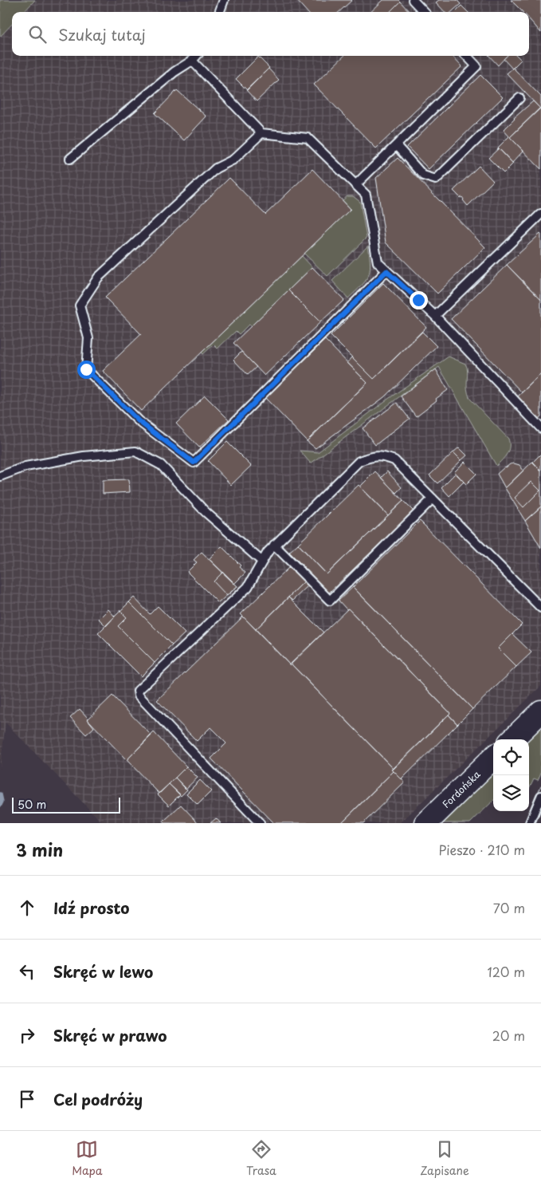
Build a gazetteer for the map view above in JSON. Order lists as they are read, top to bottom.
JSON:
{
  "streets": {
    "main road": ["Fordońska"]
  },
  "scale_bar": "50 m",
  "page": {
    "search": "Szukaj tutaj",
    "scale": "50 m",
    "heading": ["3 min", "Pieszo · 210 m"],
    "list": [
      ["Idź prosto", "70 m"],
      ["Skręć w lewo", "120 m"],
      ["Skręć w prawo", "20 m"],
      "Cel podróży"
    ],
    "nav": ["Mapa", "Trasa", "Zapisane"]
  }
}
